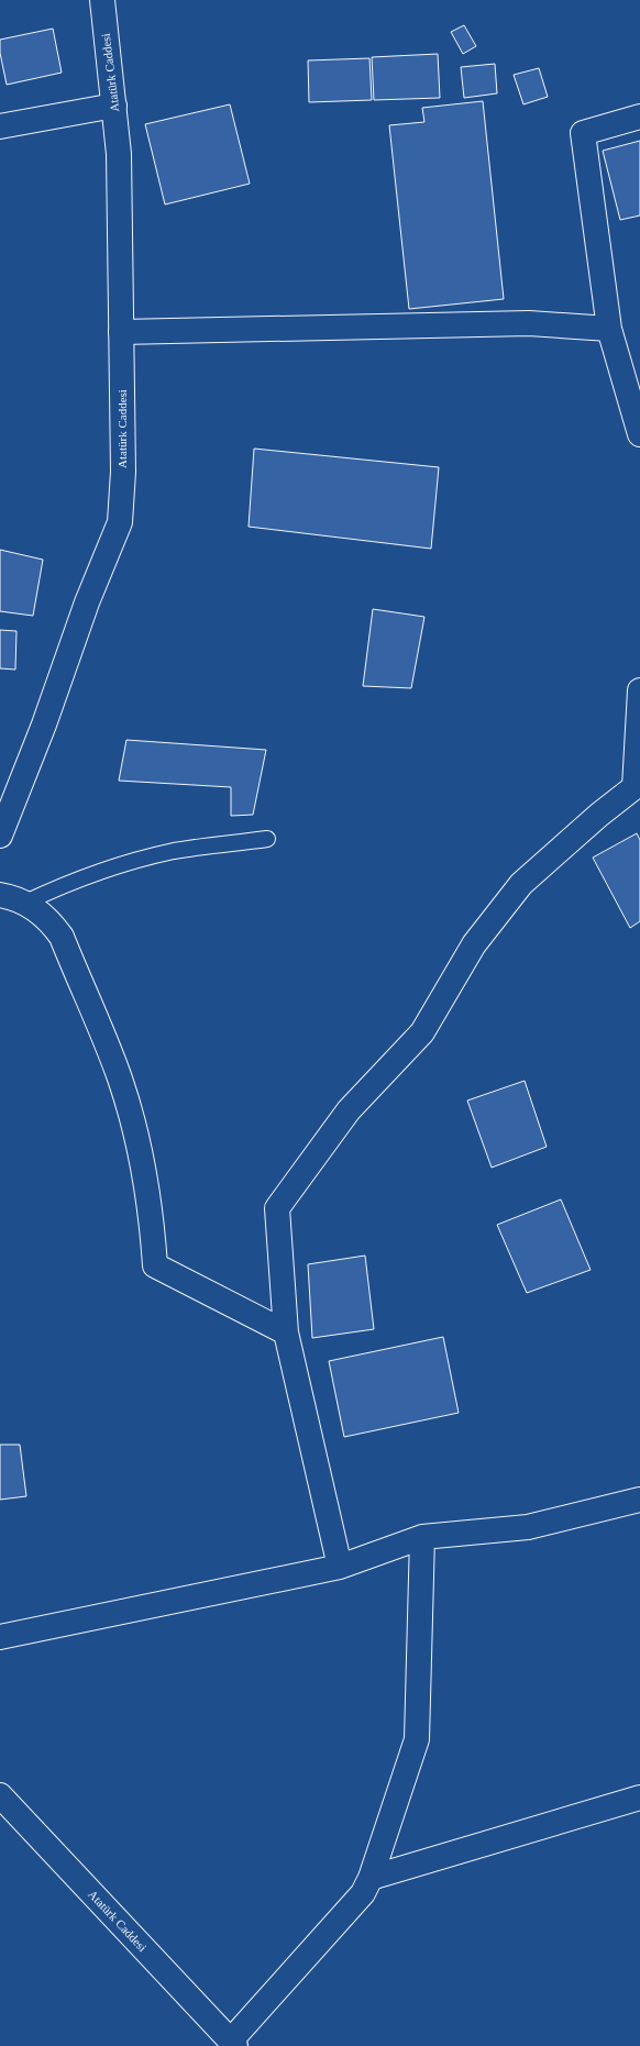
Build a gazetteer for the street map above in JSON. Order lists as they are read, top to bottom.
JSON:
{
  "streets": {
    "street": ["Atatürk Caddesi"]
  }
}
